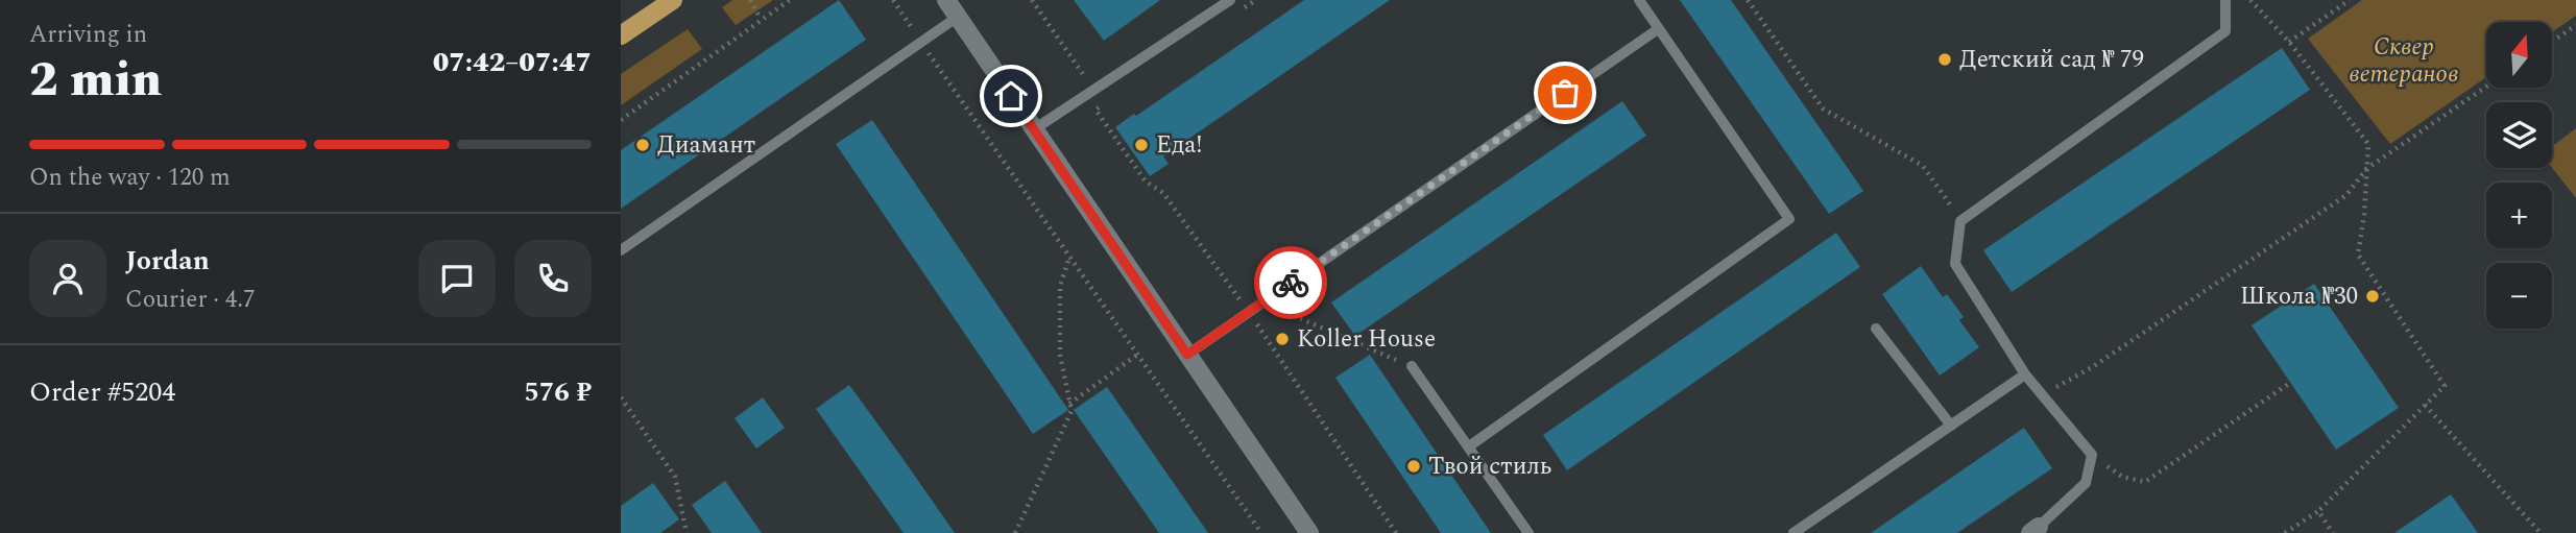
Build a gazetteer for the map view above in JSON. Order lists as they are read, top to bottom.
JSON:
{
  "parks": ["Сквер ветеранов"],
  "places": [
    "Детский сад № 79",
    "Диамант",
    "Еда!",
    "Школа №30",
    "Koller House",
    "Твой стиль"
  ],
  "north": "top",
  "page": {
    "heading": ["2 min", "Arriving in", "07:42–07:47"],
    "panel": [
      "Jordan",
      "Courier · 4.7",
      "Order #5204",
      "576 ₽"
    ],
    "map_buttons": ["+", "−"],
    "bar": "On the way · 120 m"
  }
}
